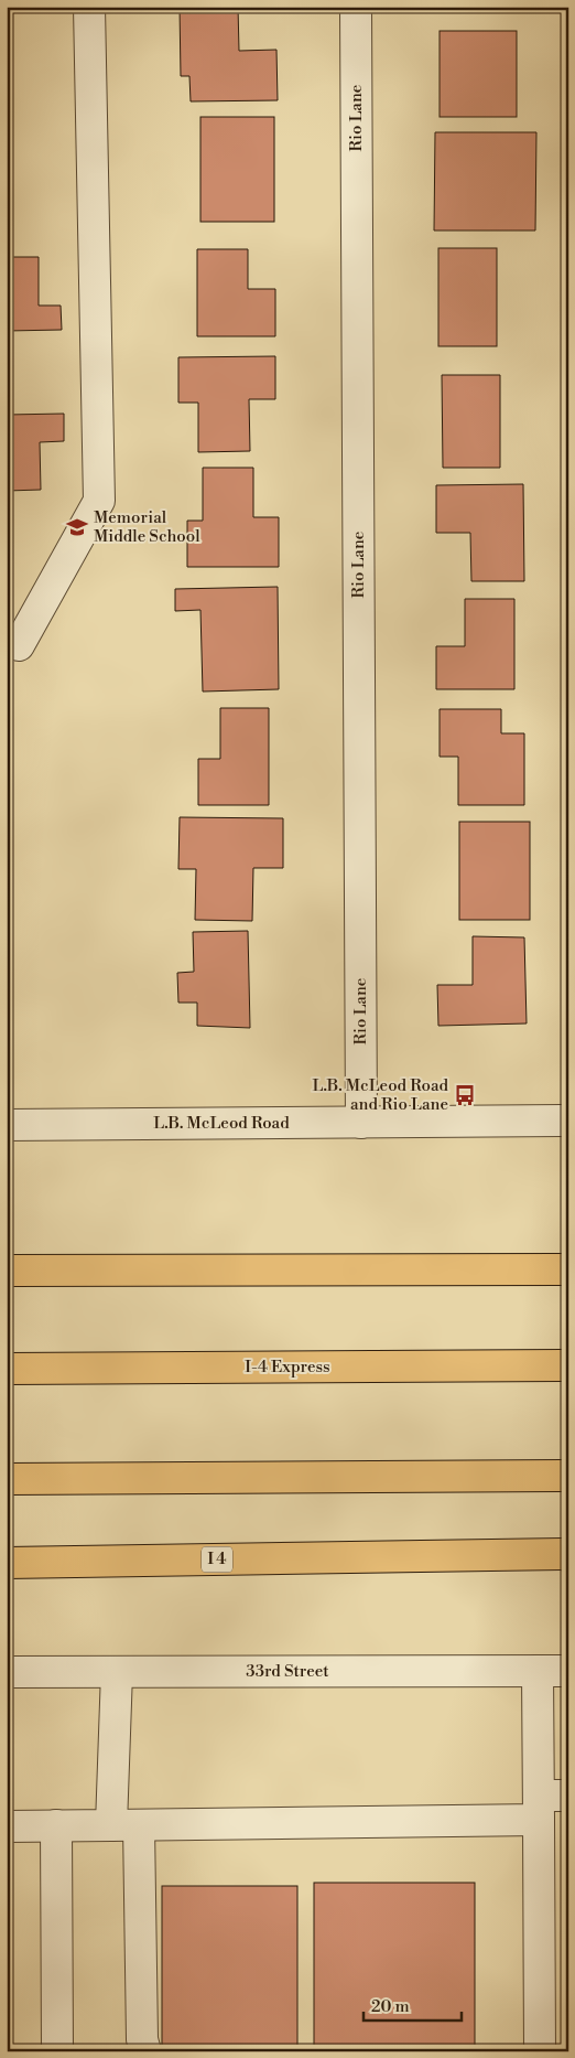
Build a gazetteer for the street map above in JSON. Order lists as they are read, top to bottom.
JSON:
{
  "streets": {
    "highway": ["I-4 Express", "I 4"],
    "street": ["Rio Lane", "L.B. McLeod Road", "33rd Street"]
  },
  "crossings": [
    ["Rio Lane", "L.B. McLeod Road"]
  ],
  "places": {
    "school or university": ["Memorial Middle School"],
    "bus stop": ["L.B. McLeod Road and Rio Lane"]
  },
  "scale_bar": "20 m"
}
